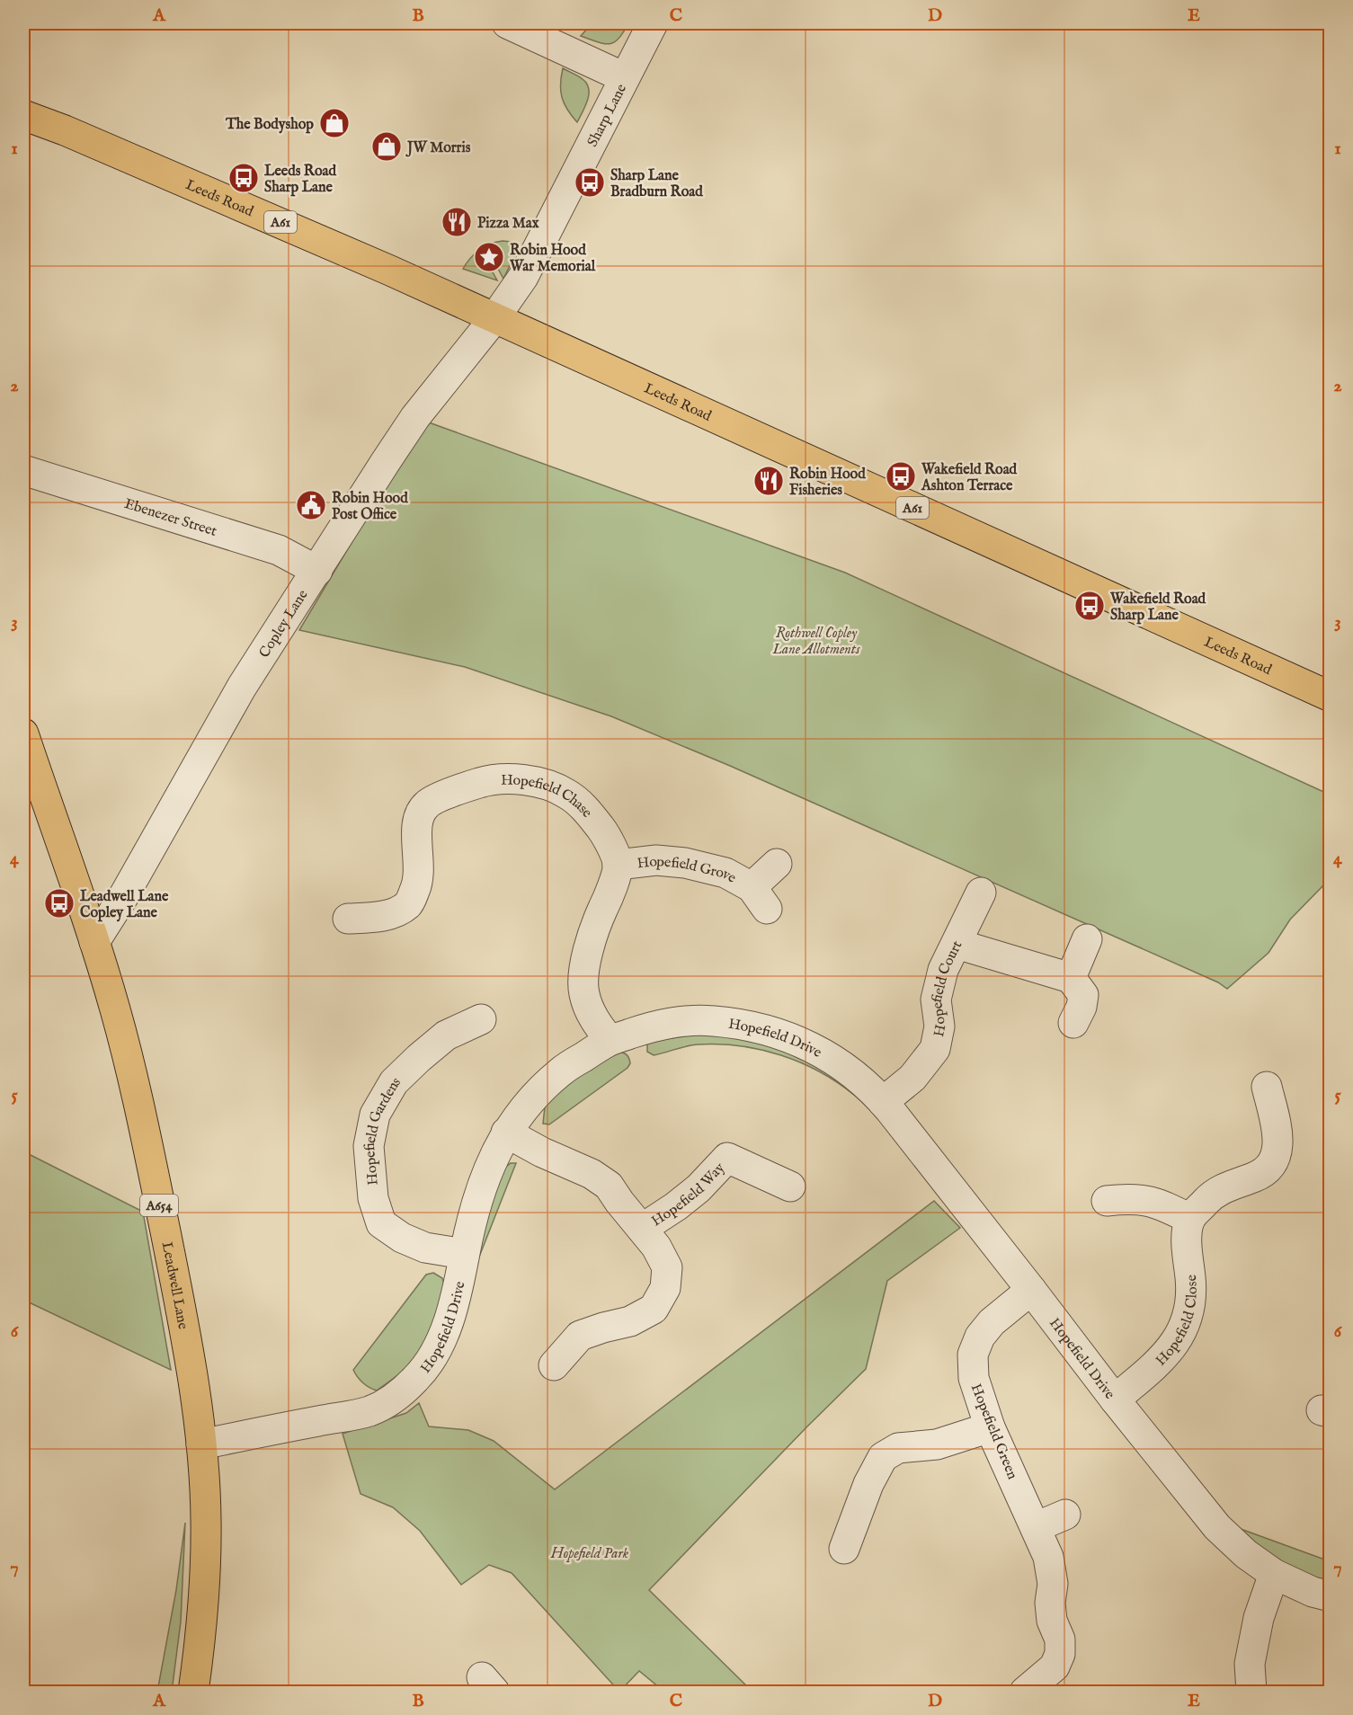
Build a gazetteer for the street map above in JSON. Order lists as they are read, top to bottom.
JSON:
{
  "streets": {
    "main road": [
      "Leeds Road",
      "A61",
      "A654",
      "Leadwell Lane"
    ],
    "street": [
      "Sharp Lane",
      "Ebenezer Street",
      "Copley Lane",
      "Hopefield Chase",
      "Hopefield Grove",
      "Hopefield Court",
      "Hopefield Drive",
      "Hopefield Gardens",
      "Hopefield Way",
      "Hopefield Close",
      "Hopefield Green"
    ]
  },
  "crossings": [
    ["Sharp Lane", "Leeds Road"],
    ["Sharp Lane", "Copley Lane"],
    ["Leeds Road", "Copley Lane"],
    ["Ebenezer Street", "Copley Lane"],
    ["Copley Lane", "Leadwell Lane"],
    ["Hopefield Chase", "Hopefield Grove"],
    ["Hopefield Court", "Hopefield Drive"],
    ["Hopefield Drive", "Hopefield Gardens"],
    ["Hopefield Drive", "Hopefield Way"],
    ["Hopefield Drive", "Leadwell Lane"],
    ["Hopefield Drive", "Hopefield Close"],
    ["Hopefield Drive", "Hopefield Green"]
  ],
  "parks": ["Rothwell Copley Lane Allotments", "Hopefield Park"],
  "places": {
    "shop": ["The Bodyshop", "JW Morris"],
    "bus stop": [
      "Leeds Road Sharp Lane",
      "Sharp Lane Bradburn Road",
      "Wakefield Road Ashton Terrace",
      "Wakefield Road Sharp Lane",
      "Leadwell Lane Copley Lane"
    ],
    "restaurant": ["Pizza Max", "Robin Hood Fisheries"],
    "place": ["Robin Hood War Memorial"],
    "public building": ["Robin Hood Post Office"]
  },
  "grid": {
    "columns": [
      "A",
      "B",
      "C",
      "D",
      "E"
    ],
    "rows": [
      "1",
      "2",
      "3",
      "4",
      "5",
      "6",
      "7"
    ]
  }
}
